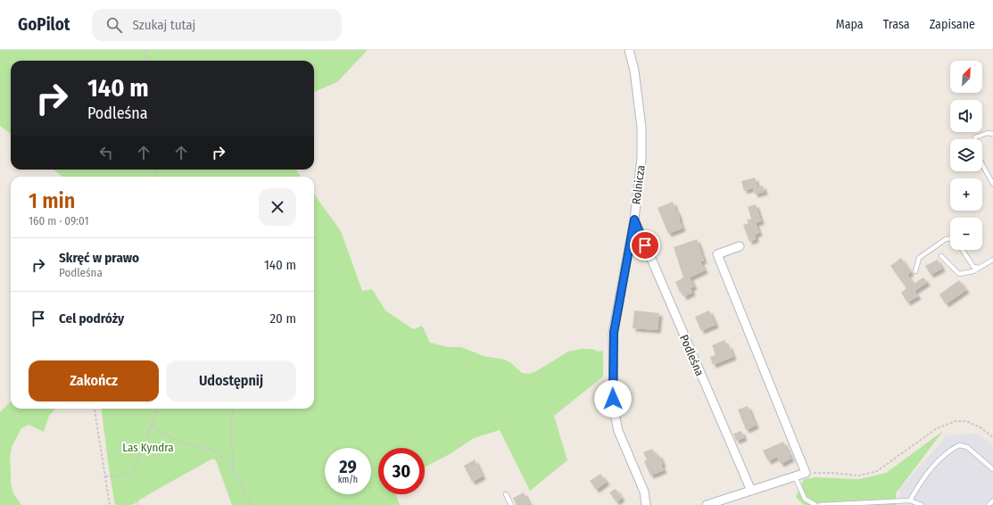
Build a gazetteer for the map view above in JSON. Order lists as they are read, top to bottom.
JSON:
{
  "streets": {
    "street": ["Rolnicza", "Podleśna"]
  },
  "crossings": [
    ["Rolnicza", "Podleśna"]
  ],
  "parks": ["Las Kyndra"],
  "north": "top right",
  "page": {
    "header": "GoPilot",
    "search": "Szukaj tutaj",
    "nav": ["Mapa", "Trasa", "Zapisane"],
    "map_buttons": ["+", "−"],
    "turn": ["140 m", "Podleśna"],
    "heading": ["1 min", "160 m · 09:01"],
    "list": [
      {
        "name": "Skręć w prawo",
        "note": "Podleśna",
        "value": "140 m"
      },
      {
        "name": "Cel podróży",
        "value": "20 m"
      }
    ],
    "buttons": ["Zakończ", "Udostępnij"],
    "speed": "29 km/h",
    "limit": "30"
  }
}
